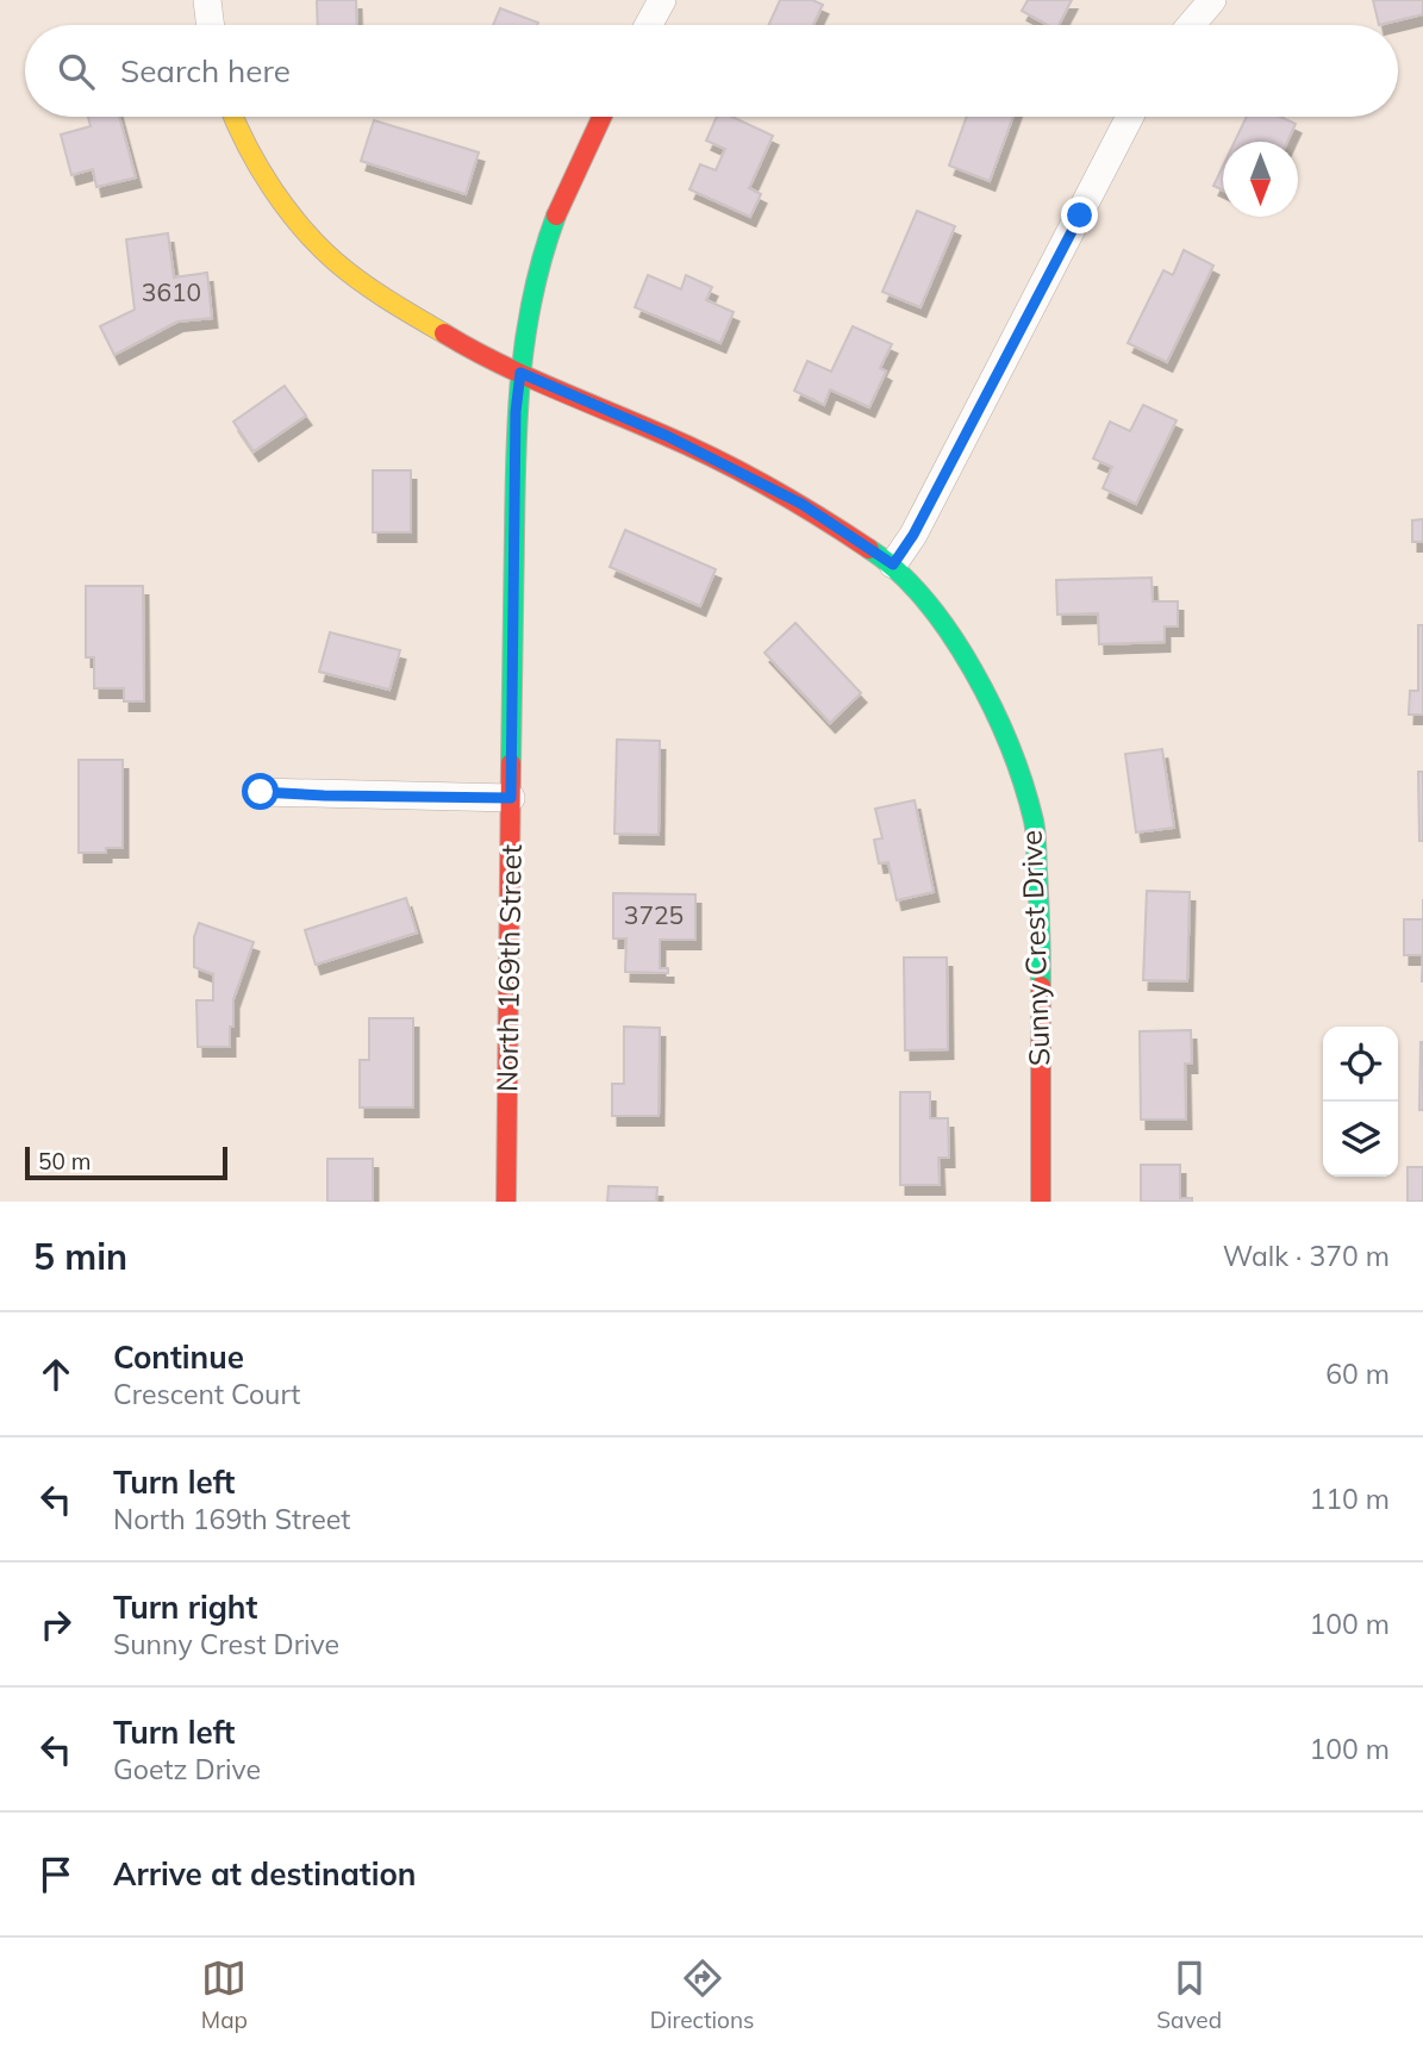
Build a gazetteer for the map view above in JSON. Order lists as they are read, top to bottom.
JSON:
{
  "streets": {
    "street": ["Sunny Crest Drive", "North 169th Street"]
  },
  "crossings": [
    ["Sunny Crest Drive", "North 169th Street"]
  ],
  "house_numbers": ["3610", "3725"],
  "scale_bar": "50 m",
  "north": "bottom",
  "page": {
    "search": "Search here",
    "scale": "50 m",
    "heading": ["5 min", "Walk · 370 m"],
    "list": [
      ["Continue", "Crescent Court", "60 m"],
      ["Turn left", "North 169th Street", "110 m"],
      ["Turn right", "Sunny Crest Drive", "100 m"],
      ["Turn left", "Goetz Drive", "100 m"],
      "Arrive at destination"
    ],
    "nav": ["Map", "Directions", "Saved"]
  }
}
